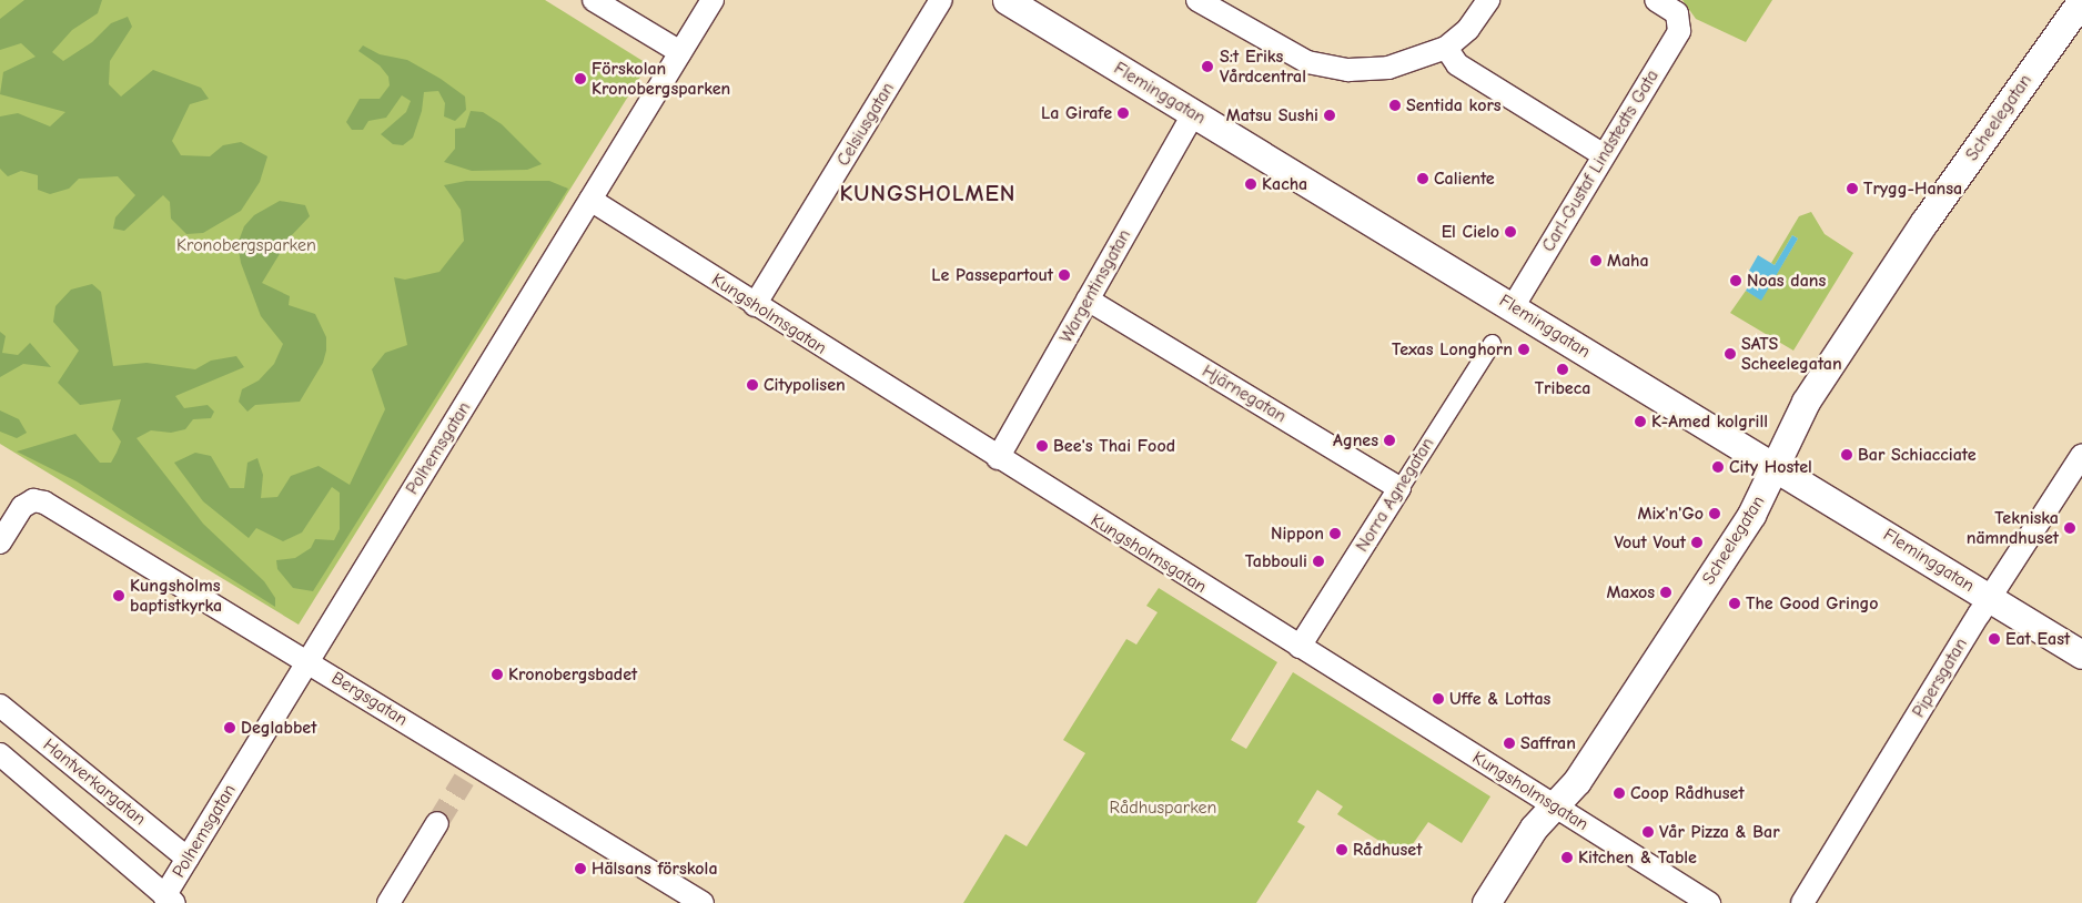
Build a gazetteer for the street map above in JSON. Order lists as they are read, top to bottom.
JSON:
{
  "streets": {
    "street": [
      "Fleminggatan",
      "Scheelegatan",
      "Celsiusgatan",
      "Carl-Gustaf Lindstedts Gata",
      "Wargentinsgatan",
      "Kungsholmsgatan",
      "Hjärnegatan",
      "Polhemsgatan",
      "Norra Agnegatan",
      "Pipersgatan",
      "Bergsgatan",
      "Hantverkargatan"
    ]
  },
  "crossings": [
    ["Fleminggatan", "Scheelegatan"],
    ["Fleminggatan", "Carl-Gustaf Lindstedts Gata"],
    ["Fleminggatan", "Wargentinsgatan"],
    ["Fleminggatan", "Pipersgatan"],
    ["Scheelegatan", "Kungsholmsgatan"],
    ["Celsiusgatan", "Kungsholmsgatan"],
    ["Wargentinsgatan", "Kungsholmsgatan"],
    ["Wargentinsgatan", "Hjärnegatan"],
    ["Kungsholmsgatan", "Polhemsgatan"],
    ["Kungsholmsgatan", "Norra Agnegatan"],
    ["Hjärnegatan", "Norra Agnegatan"],
    ["Polhemsgatan", "Bergsgatan"],
    ["Polhemsgatan", "Hantverkargatan"]
  ],
  "districts": ["KUNGSHOLMEN"],
  "parks": ["Kronobergsparken", "Rådhusparken"],
  "places": [
    "S:t Eriks Vårdcentral",
    "Förskolan Kronobergsparken",
    "Sentida kors",
    "La Girafe",
    "Matsu Sushi",
    "Caliente",
    "Kacha",
    "Trygg-Hansa",
    "El Cielo",
    "Maha",
    "Le Passepartout",
    "Noas dans",
    "Texas Longhorn",
    "SATS Scheelegatan",
    "Tribeca",
    "Citypolisen",
    "K-Amed kolgrill",
    "Agnes",
    "Bee's Thai Food",
    "Bar Schiacciate",
    "City Hostel",
    "Mix'n'Go",
    "Tekniska nämndhuset",
    "Nippon",
    "Vout Vout",
    "Tabbouli",
    "Maxos",
    "Kungsholms baptistkyrka",
    "The Good Gringo",
    "Eat East",
    "Kronobergsbadet",
    "Uffe & Lottas",
    "Deglabbet",
    "Saffran",
    "Coop Rådhuset",
    "Vår Pizza & Bar",
    "Rådhuset",
    "Kitchen & Table",
    "Hälsans förskola"
  ]
}
